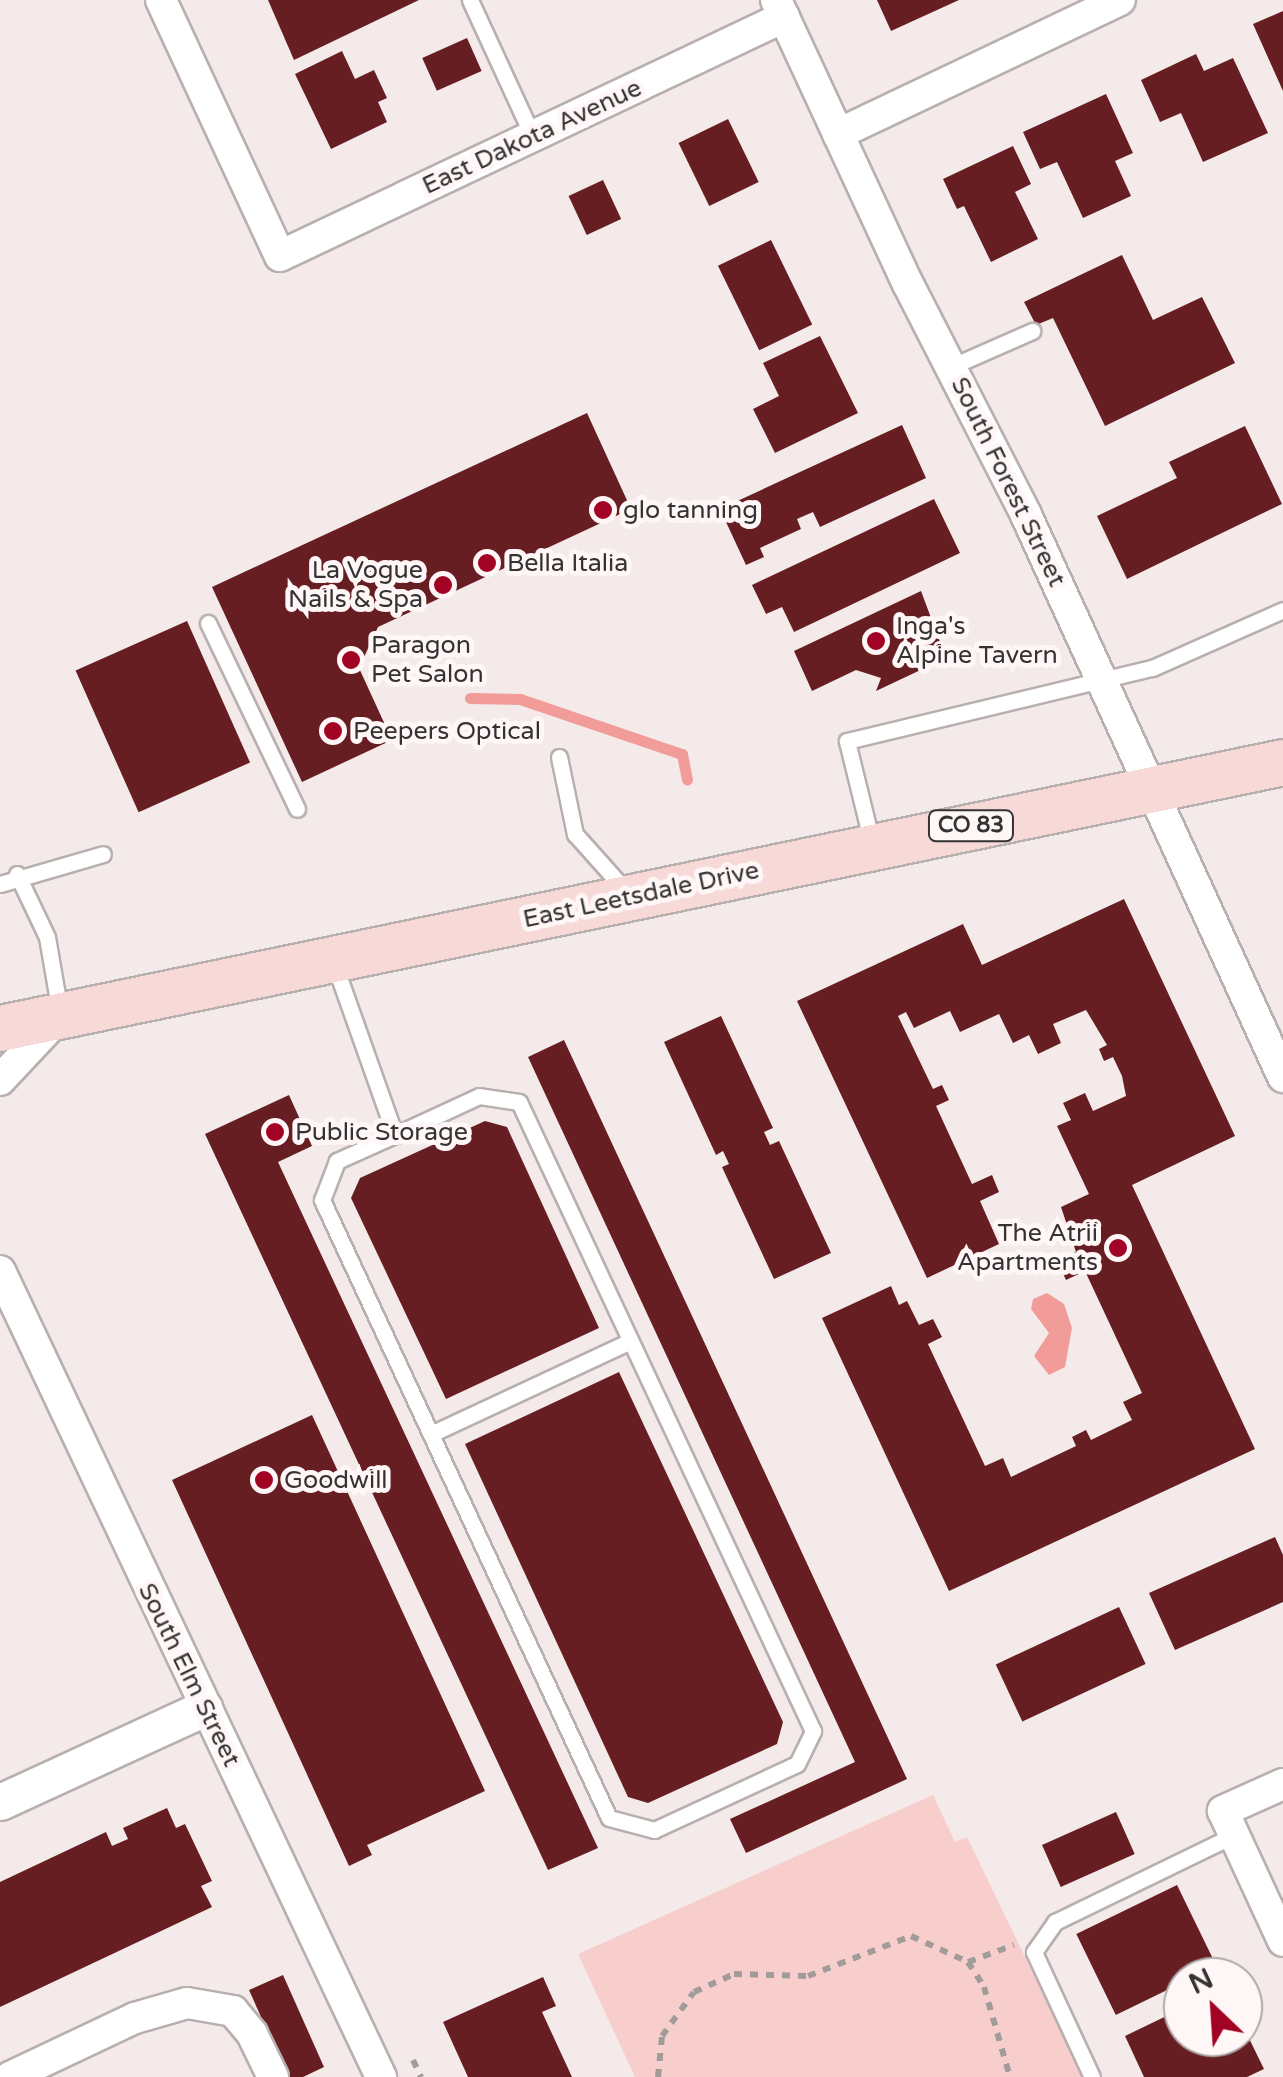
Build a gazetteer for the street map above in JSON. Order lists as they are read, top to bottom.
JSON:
{
  "streets": {
    "main road": ["CO 83", "East Leetsdale Drive"],
    "street": ["East Dakota Avenue", "South Forest Street", "South Elm Street"]
  },
  "crossings": [
    ["East Dakota Avenue", "South Forest Street"],
    ["South Forest Street", "East Leetsdale Drive"]
  ],
  "places": [
    "glo tanning",
    "Bella Italia",
    "La Vogue Nails & Spa",
    "Inga's Alpine Tavern",
    "Paragon Pet Salon",
    "Peepers Optical",
    "Public Storage",
    "The Atrii Apartments",
    "Goodwill"
  ],
  "north": "top left"
}
